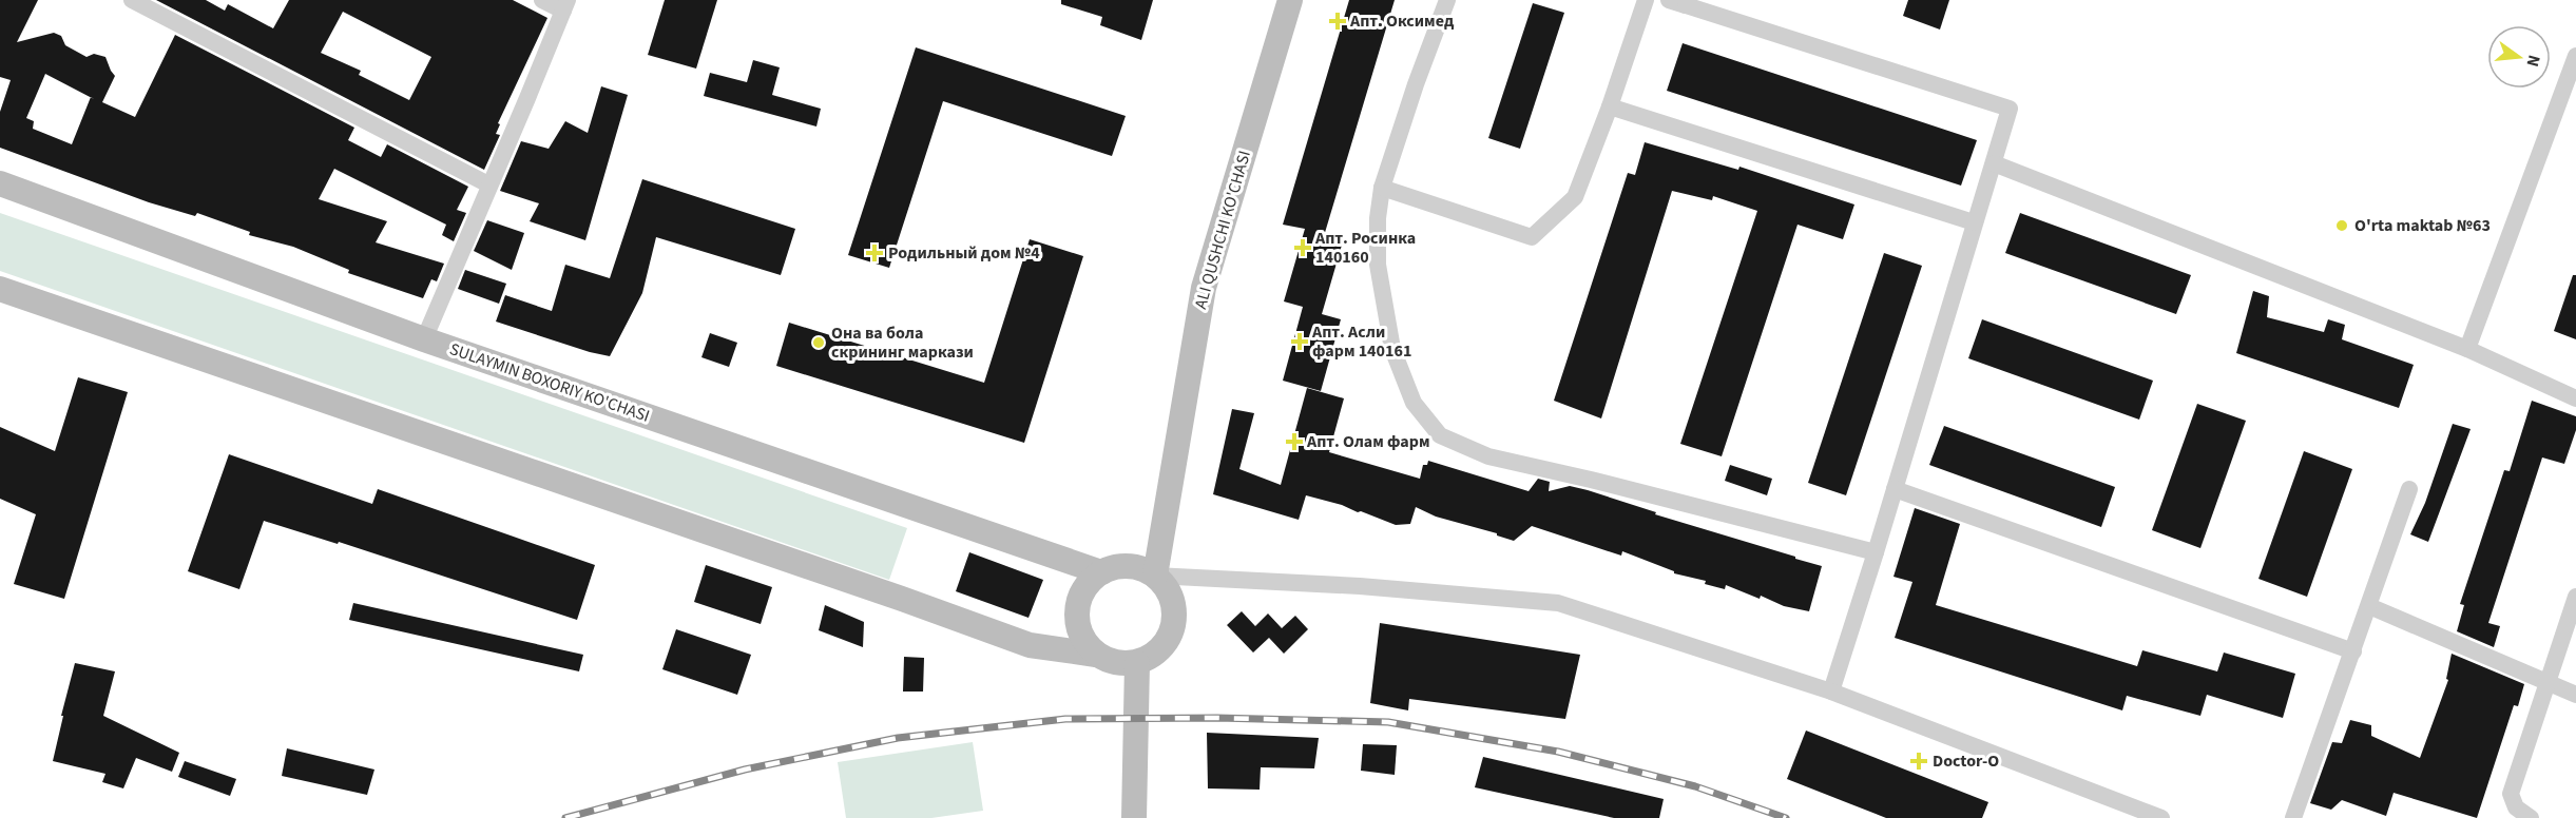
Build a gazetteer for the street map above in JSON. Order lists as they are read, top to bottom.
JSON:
{
  "streets": {
    "main road": ["ALI QUSHCHI KO'CHASI", "SULAYMIN BOXORIY KO'CHASI"]
  },
  "crossings": [
    ["ALI QUSHCHI KO'CHASI", "SULAYMIN BOXORIY KO'CHASI"]
  ],
  "places": {
    "health": [
      "Апт. Оксимед",
      "Апт. Росинка 140160",
      "Родильный дом №4",
      "Апт. Асли фарм 140161",
      "Апт. Олам фарм",
      "Doctor-O"
    ],
    "other": ["O'rta maktab №63", "Она ва бола скрининг маркази"]
  },
  "north": "right"
}
